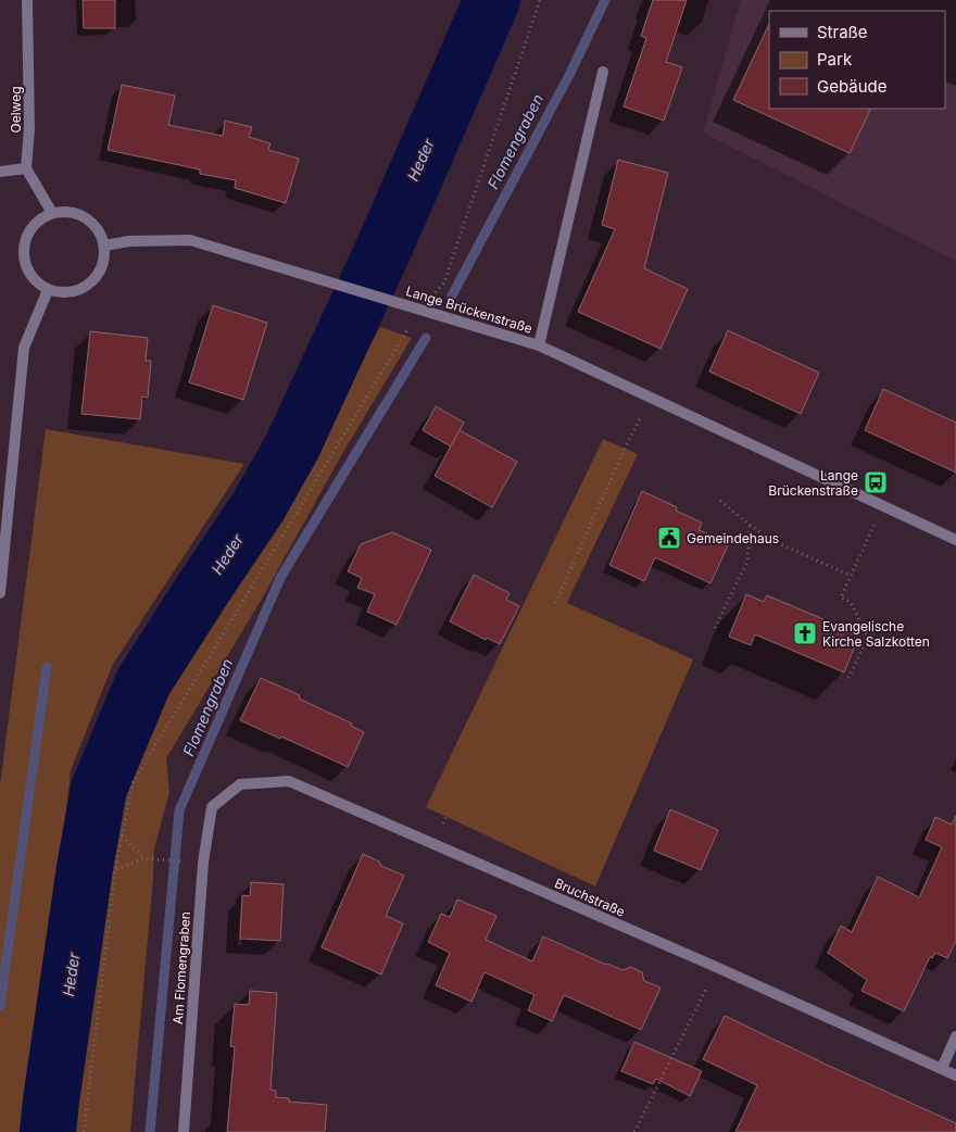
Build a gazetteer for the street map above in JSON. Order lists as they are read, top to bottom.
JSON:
{
  "streets": {
    "street": [
      "Oelweg",
      "Lange Brückenstraße",
      "Bruchstraße",
      "Am Flomengraben"
    ]
  },
  "crossings": [
    ["Bruchstraße", "Am Flomengraben"]
  ],
  "water": ["Flomengraben", "Heder"],
  "places": {
    "bus stop": ["Lange Brückenstraße"],
    "public building": ["Gemeindehaus"],
    "church": ["Evangelische Kirche Salzkotten"]
  },
  "legend": ["Straße", "Park", "Gebäude"]
}
